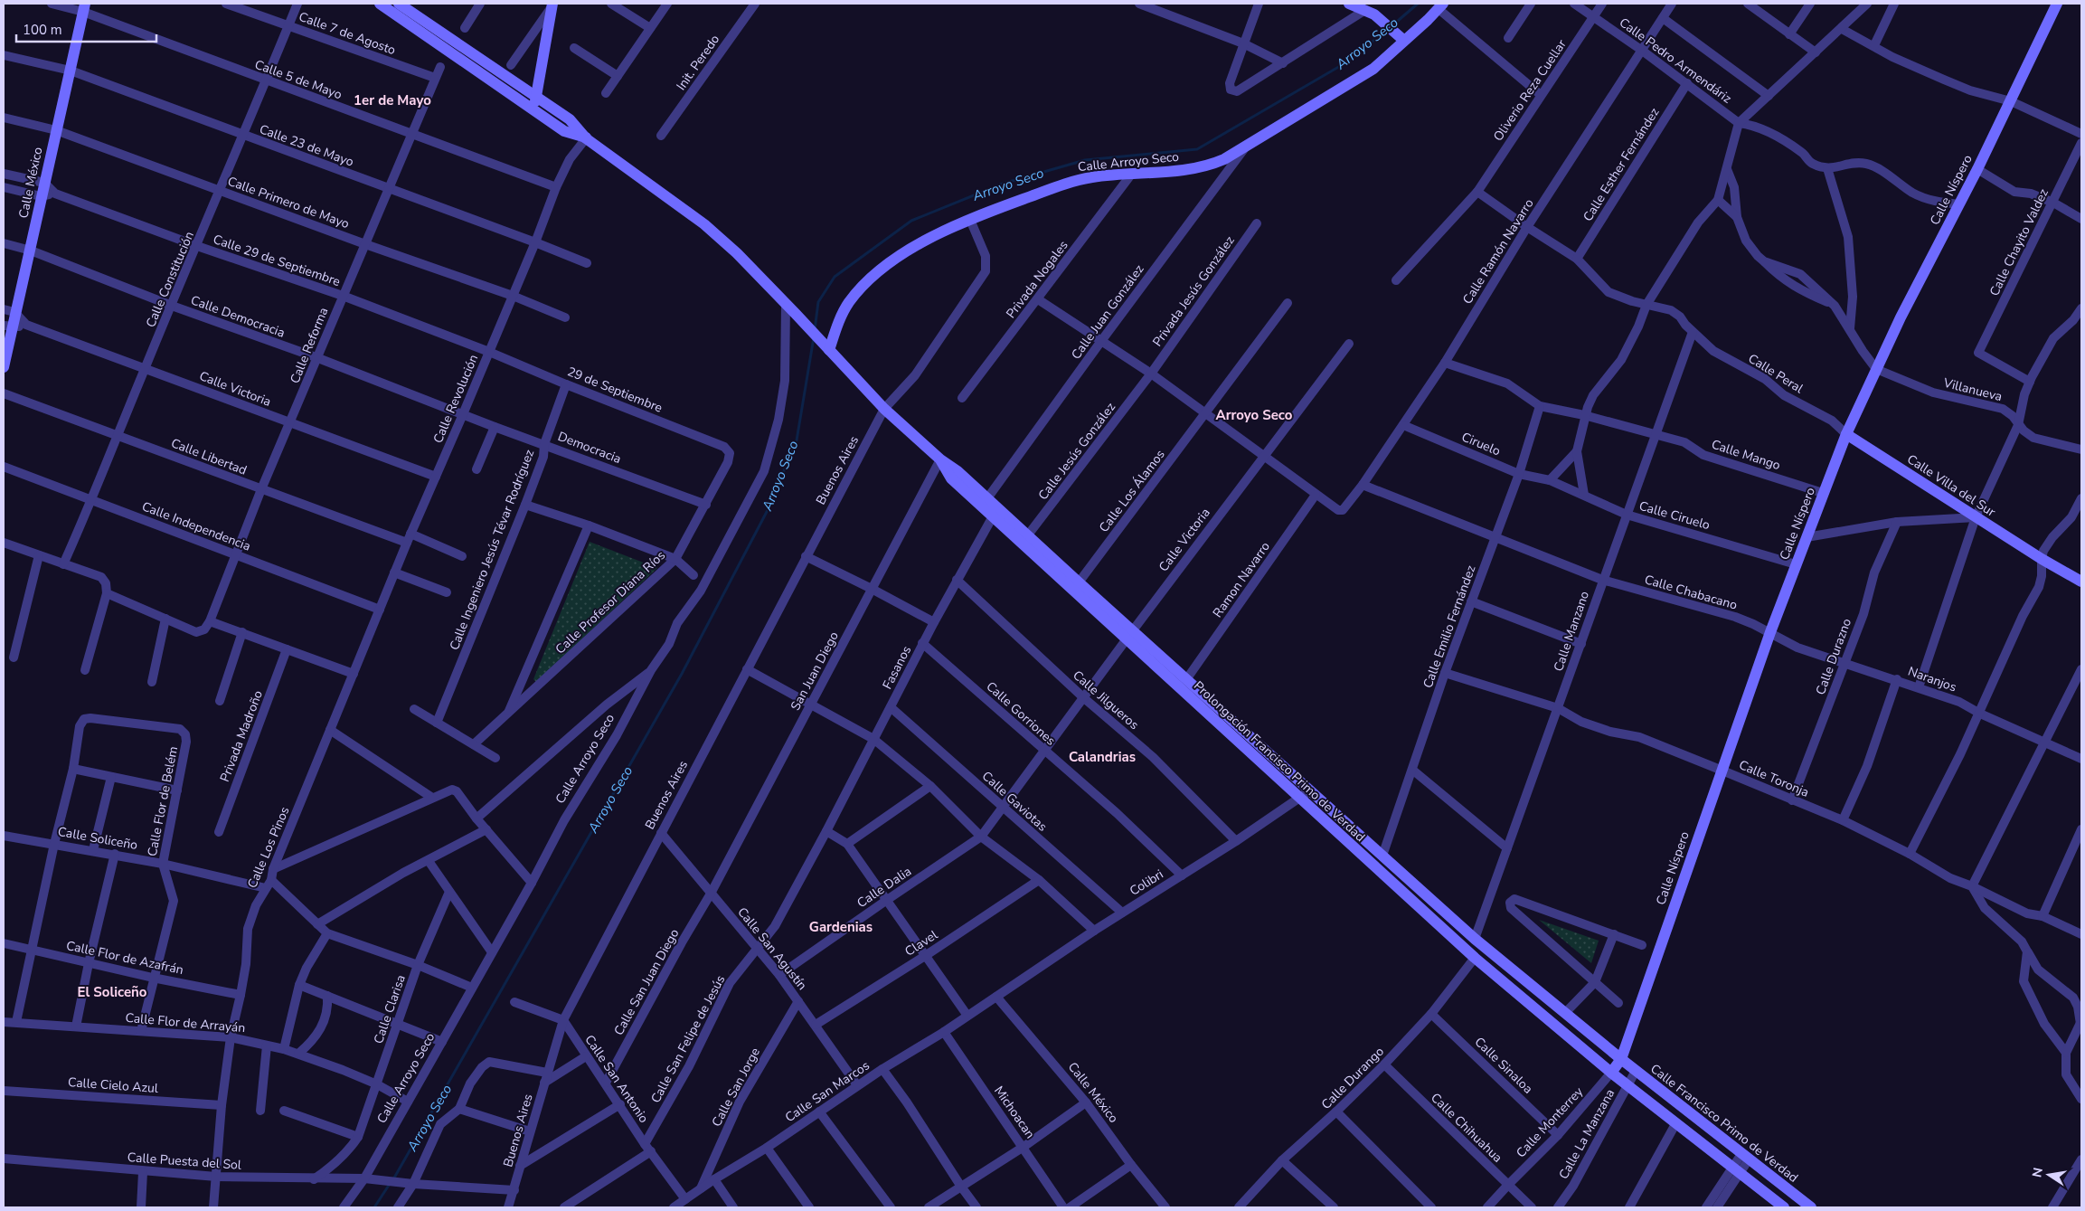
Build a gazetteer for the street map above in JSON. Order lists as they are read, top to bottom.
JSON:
{
  "streets": {
    "main road": [
      "Calle Arroyo Seco",
      "Calle México",
      "Calle Níspero",
      "Calle Villa del Sur",
      "Prolongación Francisco Primo de Verdad",
      "Calle Francisco Primo de Verdad"
    ],
    "street": [
      "Calle 7 de Agosto",
      "Calle Pedro Armendáriz",
      "Init. Peredo",
      "Calle 5 de Mayo",
      "Oliverio Reza Cuellar",
      "Calle 23 de Mayo",
      "Calle Esther Fernández",
      "Calle Primero de Mayo",
      "Calle Chayito Valdez",
      "Calle Ramón Navarro",
      "Calle 29 de Septiembre",
      "Calle Constitución",
      "Privada Nogales",
      "Privada Jesús González",
      "Calle Juan González",
      "Calle Democracia",
      "Calle Reforma",
      "Calle Peral",
      "Calle Victoria",
      "29 de Septiembre",
      "Villanueva",
      "Calle Revolución",
      "Ciruelo",
      "Democracia",
      "Calle Jesús González",
      "Calle Mango",
      "Calle Libertad",
      "Buenos Aires",
      "Calle Los Álamos",
      "Calle Ciruelo",
      "Calle Independencia",
      "Calle Ingeniero Jesús Tévar Rodríguez",
      "Ramon Navarro",
      "Calle Chabacano",
      "Calle Profesor Diana Ríos",
      "Calle Emilio Fernández",
      "Calle Manzano",
      "Calle Durazno",
      "Fasanos",
      "San Juan Diego",
      "Naranjos",
      "Calle Jilgueros",
      "Calle Gorriones",
      "Privada Madroño",
      "Calle Toronja",
      "Calle Flor de Belém",
      "Calle Gaviotas",
      "Calle Soliceño",
      "Calle Los Pinos",
      "Colibri",
      "Calle Dalia",
      "Clavel",
      "Calle San Agustín",
      "Calle Flor de Azafrán",
      "Calle San Juan Diego",
      "Calle Clarisa",
      "Calle Flor de Arrayán",
      "Calle San Felipe de Jesús",
      "Calle Sinaloa",
      "Calle Durango",
      "Calle San Antonio",
      "Calle Cielo Azul",
      "Calle San Jorge",
      "Calle San Marcos",
      "Michoacan",
      "Calle Monterrey",
      "Calle Chihuahua",
      "Calle La Manzana",
      "Calle Puesta del Sol"
    ]
  },
  "crossings": [
    ["Calle 7 de Agosto", "Calle Constitución"],
    ["Calle 7 de Agosto", "Calle Reforma"],
    ["Calle Pedro Armendáriz", "Oliverio Reza Cuellar"],
    ["Calle Pedro Armendáriz", "Calle Esther Fernández"],
    ["Calle Pedro Armendáriz", "Calle Ramón Navarro"],
    ["Calle 5 de Mayo", "Calle México"],
    ["Calle 5 de Mayo", "Calle Constitución"],
    ["Calle 5 de Mayo", "Calle Reforma"],
    ["Calle 5 de Mayo", "Calle Revolución"],
    ["Oliverio Reza Cuellar", "Calle Peral"],
    ["Calle 23 de Mayo", "Calle México"],
    ["Calle 23 de Mayo", "Calle Constitución"],
    ["Calle 23 de Mayo", "Calle Reforma"],
    ["Calle 23 de Mayo", "Calle Revolución"],
    ["Calle Arroyo Seco", "Privada Nogales"],
    ["Calle Arroyo Seco", "Calle Juan González"],
    ["Calle Arroyo Seco", "Buenos Aires"],
    ["Calle Arroyo Seco", "Prolongación Francisco Primo de Verdad"],
    ["Calle Arroyo Seco", "Calle Flor de Arrayán"],
    ["Calle Arroyo Seco", "Calle Puesta del Sol"],
    ["Calle Esther Fernández", "Calle Peral"],
    ["Calle México", "Calle Primero de Mayo"],
    ["Calle México", "Calle 29 de Septiembre"],
    ["Calle México", "Calle Democracia"],
    ["Calle México", "Calle Victoria"],
    ["Calle México", "Colibri"],
    ["Calle México", "Calle San Marcos"],
    ["Calle Níspero", "Calle Peral"],
    ["Calle Níspero", "Villanueva"],
    ["Calle Níspero", "Calle Mango"],
    ["Calle Níspero", "Calle Villa del Sur"],
    ["Calle Níspero", "Calle Ciruelo"],
    ["Calle Níspero", "Calle Chabacano"],
    ["Calle Níspero", "Naranjos"],
    ["Calle Níspero", "Prolongación Francisco Primo de Verdad"],
    ["Calle Níspero", "Calle Toronja"],
    ["Calle Níspero", "Calle Monterrey"],
    ["Calle Níspero", "Calle Francisco Primo de Verdad"],
    ["Calle Primero de Mayo", "Calle Constitución"],
    ["Calle Primero de Mayo", "Calle Reforma"],
    ["Calle Primero de Mayo", "Calle Revolución"],
    ["Calle Ramón Navarro", "Calle Peral"],
    ["Calle Ramón Navarro", "Ciruelo"],
    ["Calle Ramón Navarro", "Ramon Navarro"],
    ["Calle Ramón Navarro", "Calle Chabacano"],
    ["Calle 29 de Septiembre", "Calle Constitución"],
    ["Calle 29 de Septiembre", "Calle Reforma"],
    ["Calle 29 de Septiembre", "29 de Septiembre"],
    ["Calle 29 de Septiembre", "Calle Revolución"],
    ["Calle Constitución", "Calle Democracia"],
    ["Calle Constitución", "Calle Victoria"],
    ["Calle Constitución", "Calle Libertad"],
    ["Calle Constitución", "Calle Independencia"],
    ["Privada Jesús González", "Calle Jesús González"],
    ["Calle Juan González", "Prolongación Francisco Primo de Verdad"],
    ["Calle Democracia", "Calle Reforma"],
    ["Calle Democracia", "Calle Revolución"],
    ["Calle Democracia", "Democracia"],
    ["Calle Reforma", "Calle Victoria"],
    ["Calle Reforma", "Calle Libertad"],
    ["Calle Reforma", "Calle Independencia"],
    ["Calle Peral", "Calle Villa del Sur"],
    ["Calle Peral", "Calle Manzano"],
    ["Calle Victoria", "Calle Revolución"],
    ["Calle Victoria", "Calle Jilgueros"],
    ["Calle Victoria", "Calle Gorriones"],
    ["Calle Victoria", "Prolongación Francisco Primo de Verdad"],
    ["Calle Victoria", "Calle Dalia"],
    ["29 de Septiembre", "Calle Revolución"],
    ["29 de Septiembre", "Calle Ingeniero Jesús Tévar Rodríguez"],
    ["29 de Septiembre", "Calle Profesor Diana Ríos"],
    ["Calle Revolución", "Democracia"],
    ["Calle Revolución", "Calle Libertad"],
    ["Calle Revolución", "Calle Independencia"],
    ["Calle Revolución", "Calle Los Pinos"],
    ["Ciruelo", "Calle Ciruelo"],
    ["Ciruelo", "Calle Emilio Fernández"],
    ["Democracia", "Calle Ingeniero Jesús Tévar Rodríguez"],
    ["Democracia", "Calle Profesor Diana Ríos"],
    ["Calle Jesús González", "Prolongación Francisco Primo de Verdad"],
    ["Calle Mango", "Calle Emilio Fernández"],
    ["Calle Mango", "Calle Manzano"],
    ["Buenos Aires", "Prolongación Francisco Primo de Verdad"],
    ["Buenos Aires", "Calle San Agustín"],
    ["Buenos Aires", "Calle San Antonio"],
    ["Buenos Aires", "Calle Puesta del Sol"],
    ["Calle Los Álamos", "Prolongación Francisco Primo de Verdad"],
    ["Calle Ciruelo", "Calle Manzano"],
    ["Ramon Navarro", "Prolongación Francisco Primo de Verdad"],
    ["Calle Chabacano", "Calle Emilio Fernández"],
    ["Calle Chabacano", "Calle Manzano"],
    ["Calle Chabacano", "Naranjos"],
    ["Calle Emilio Fernández", "Prolongación Francisco Primo de Verdad"],
    ["Calle Emilio Fernández", "Calle Toronja"],
    ["Calle Manzano", "Prolongación Francisco Primo de Verdad"],
    ["Calle Manzano", "Calle Toronja"],
    ["Calle Durazno", "Naranjos"],
    ["Calle Durazno", "Calle Toronja"],
    ["Fasanos", "Calle Jilgueros"],
    ["Fasanos", "Calle Gorriones"],
    ["Fasanos", "Prolongación Francisco Primo de Verdad"],
    ["Fasanos", "Calle Gaviotas"],
    ["Fasanos", "Calle San Felipe de Jesús"],
    ["San Juan Diego", "Prolongación Francisco Primo de Verdad"],
    ["San Juan Diego", "Calle San Agustín"],
    ["San Juan Diego", "Calle San Juan Diego"],
    ["Calle Jilgueros", "Colibri"],
    ["Calle Gorriones", "Colibri"],
    ["Calle Gorriones", "Calle Dalia"],
    ["Prolongación Francisco Primo de Verdad", "Colibri"],
    ["Prolongación Francisco Primo de Verdad", "Calle Durango"],
    ["Prolongación Francisco Primo de Verdad", "Calle Monterrey"],
    ["Prolongación Francisco Primo de Verdad", "Calle Francisco Primo de Verdad"],
    ["Calle Flor de Belém", "Calle Soliceño"],
    ["Calle Flor de Belém", "Calle Flor de Azafrán"],
    ["Calle Flor de Belém", "Calle Flor de Arrayán"],
    ["Calle Gaviotas", "Colibri"],
    ["Calle Gaviotas", "Calle Dalia"],
    ["Calle Soliceño", "Calle Los Pinos"],
    ["Calle Los Pinos", "Calle Flor de Azafrán"],
    ["Calle Los Pinos", "Calle Flor de Arrayán"],
    ["Calle Los Pinos", "Calle Cielo Azul"],
    ["Calle Los Pinos", "Calle Puesta del Sol"],
    ["Colibri", "Calle San Marcos"],
    ["Calle Dalia", "Calle San Agustín"],
    ["Clavel", "Calle San Agustín"],
    ["Calle San Agustín", "Calle San Juan Diego"],
    ["Calle San Agustín", "Calle San Felipe de Jesús"],
    ["Calle San Agustín", "Calle San Jorge"],
    ["Calle San Agustín", "Calle San Marcos"],
    ["Calle San Juan Diego", "Calle San Antonio"],
    ["Calle Clarisa", "Calle Flor de Arrayán"],
    ["Calle Clarisa", "Calle Puesta del Sol"],
    ["Calle San Felipe de Jesús", "Calle San Antonio"],
    ["Calle Sinaloa", "Calle Durango"],
    ["Calle Sinaloa", "Calle Monterrey"],
    ["Calle Durango", "Calle Chihuahua"],
    ["Calle San Antonio", "Calle San Marcos"],
    ["Calle San Jorge", "Calle San Marcos"],
    ["Calle San Marcos", "Michoacan"],
    ["Calle Monterrey", "Calle Chihuahua"],
    ["Calle Francisco Primo de Verdad", "Calle La Manzana"]
  ],
  "districts": [
    "1er de Mayo",
    "Arroyo Seco",
    "Calandrias",
    "Gardenias",
    "El Soliceño"
  ],
  "water": ["Arroyo Seco"],
  "scale_bar": "100 m",
  "north": "left"
}
